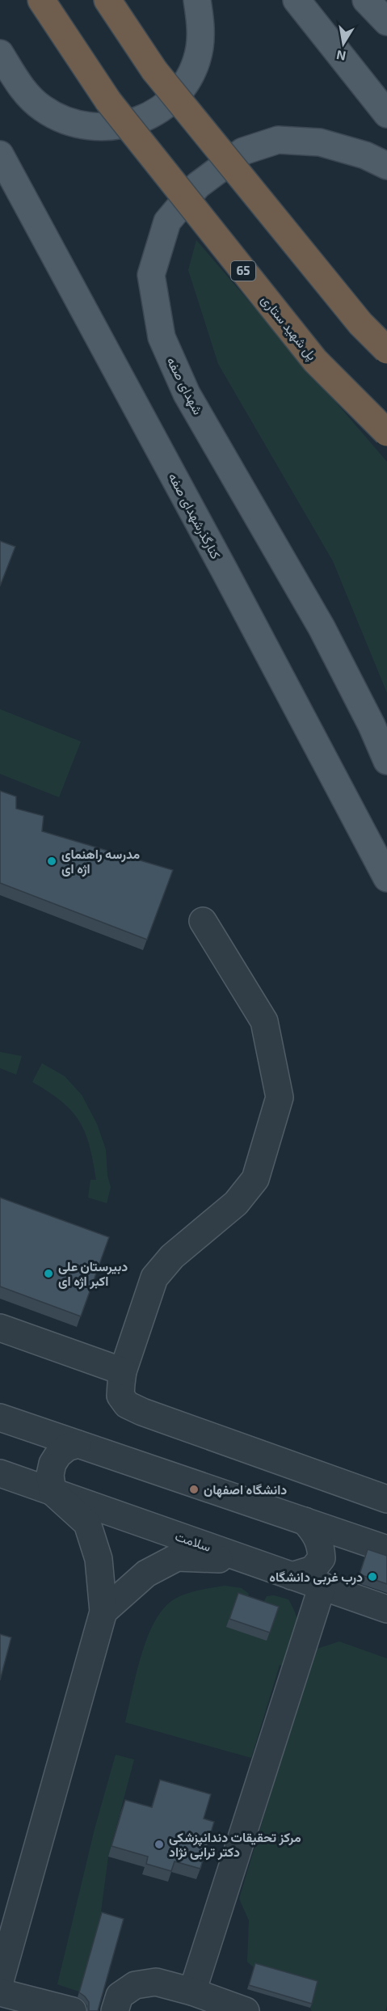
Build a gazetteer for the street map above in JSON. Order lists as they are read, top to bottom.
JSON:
{
  "streets": {
    "highway": ["65", "پل شهید ستاری"],
    "main road": ["شهدای صفه", "کنارگذرشهدای صفه"],
    "lane": ["سلامت"]
  },
  "places": [
    "مدرسه راهنمای اژه ای",
    "دبیرستان علی اکبر اژه ای",
    "دانشگاه اصفهان",
    "درب غربی دانشگاه",
    "مرکز تحقیقات دندانپزشکی دکتر ترابی نژاد"
  ],
  "north": "bottom"
}
